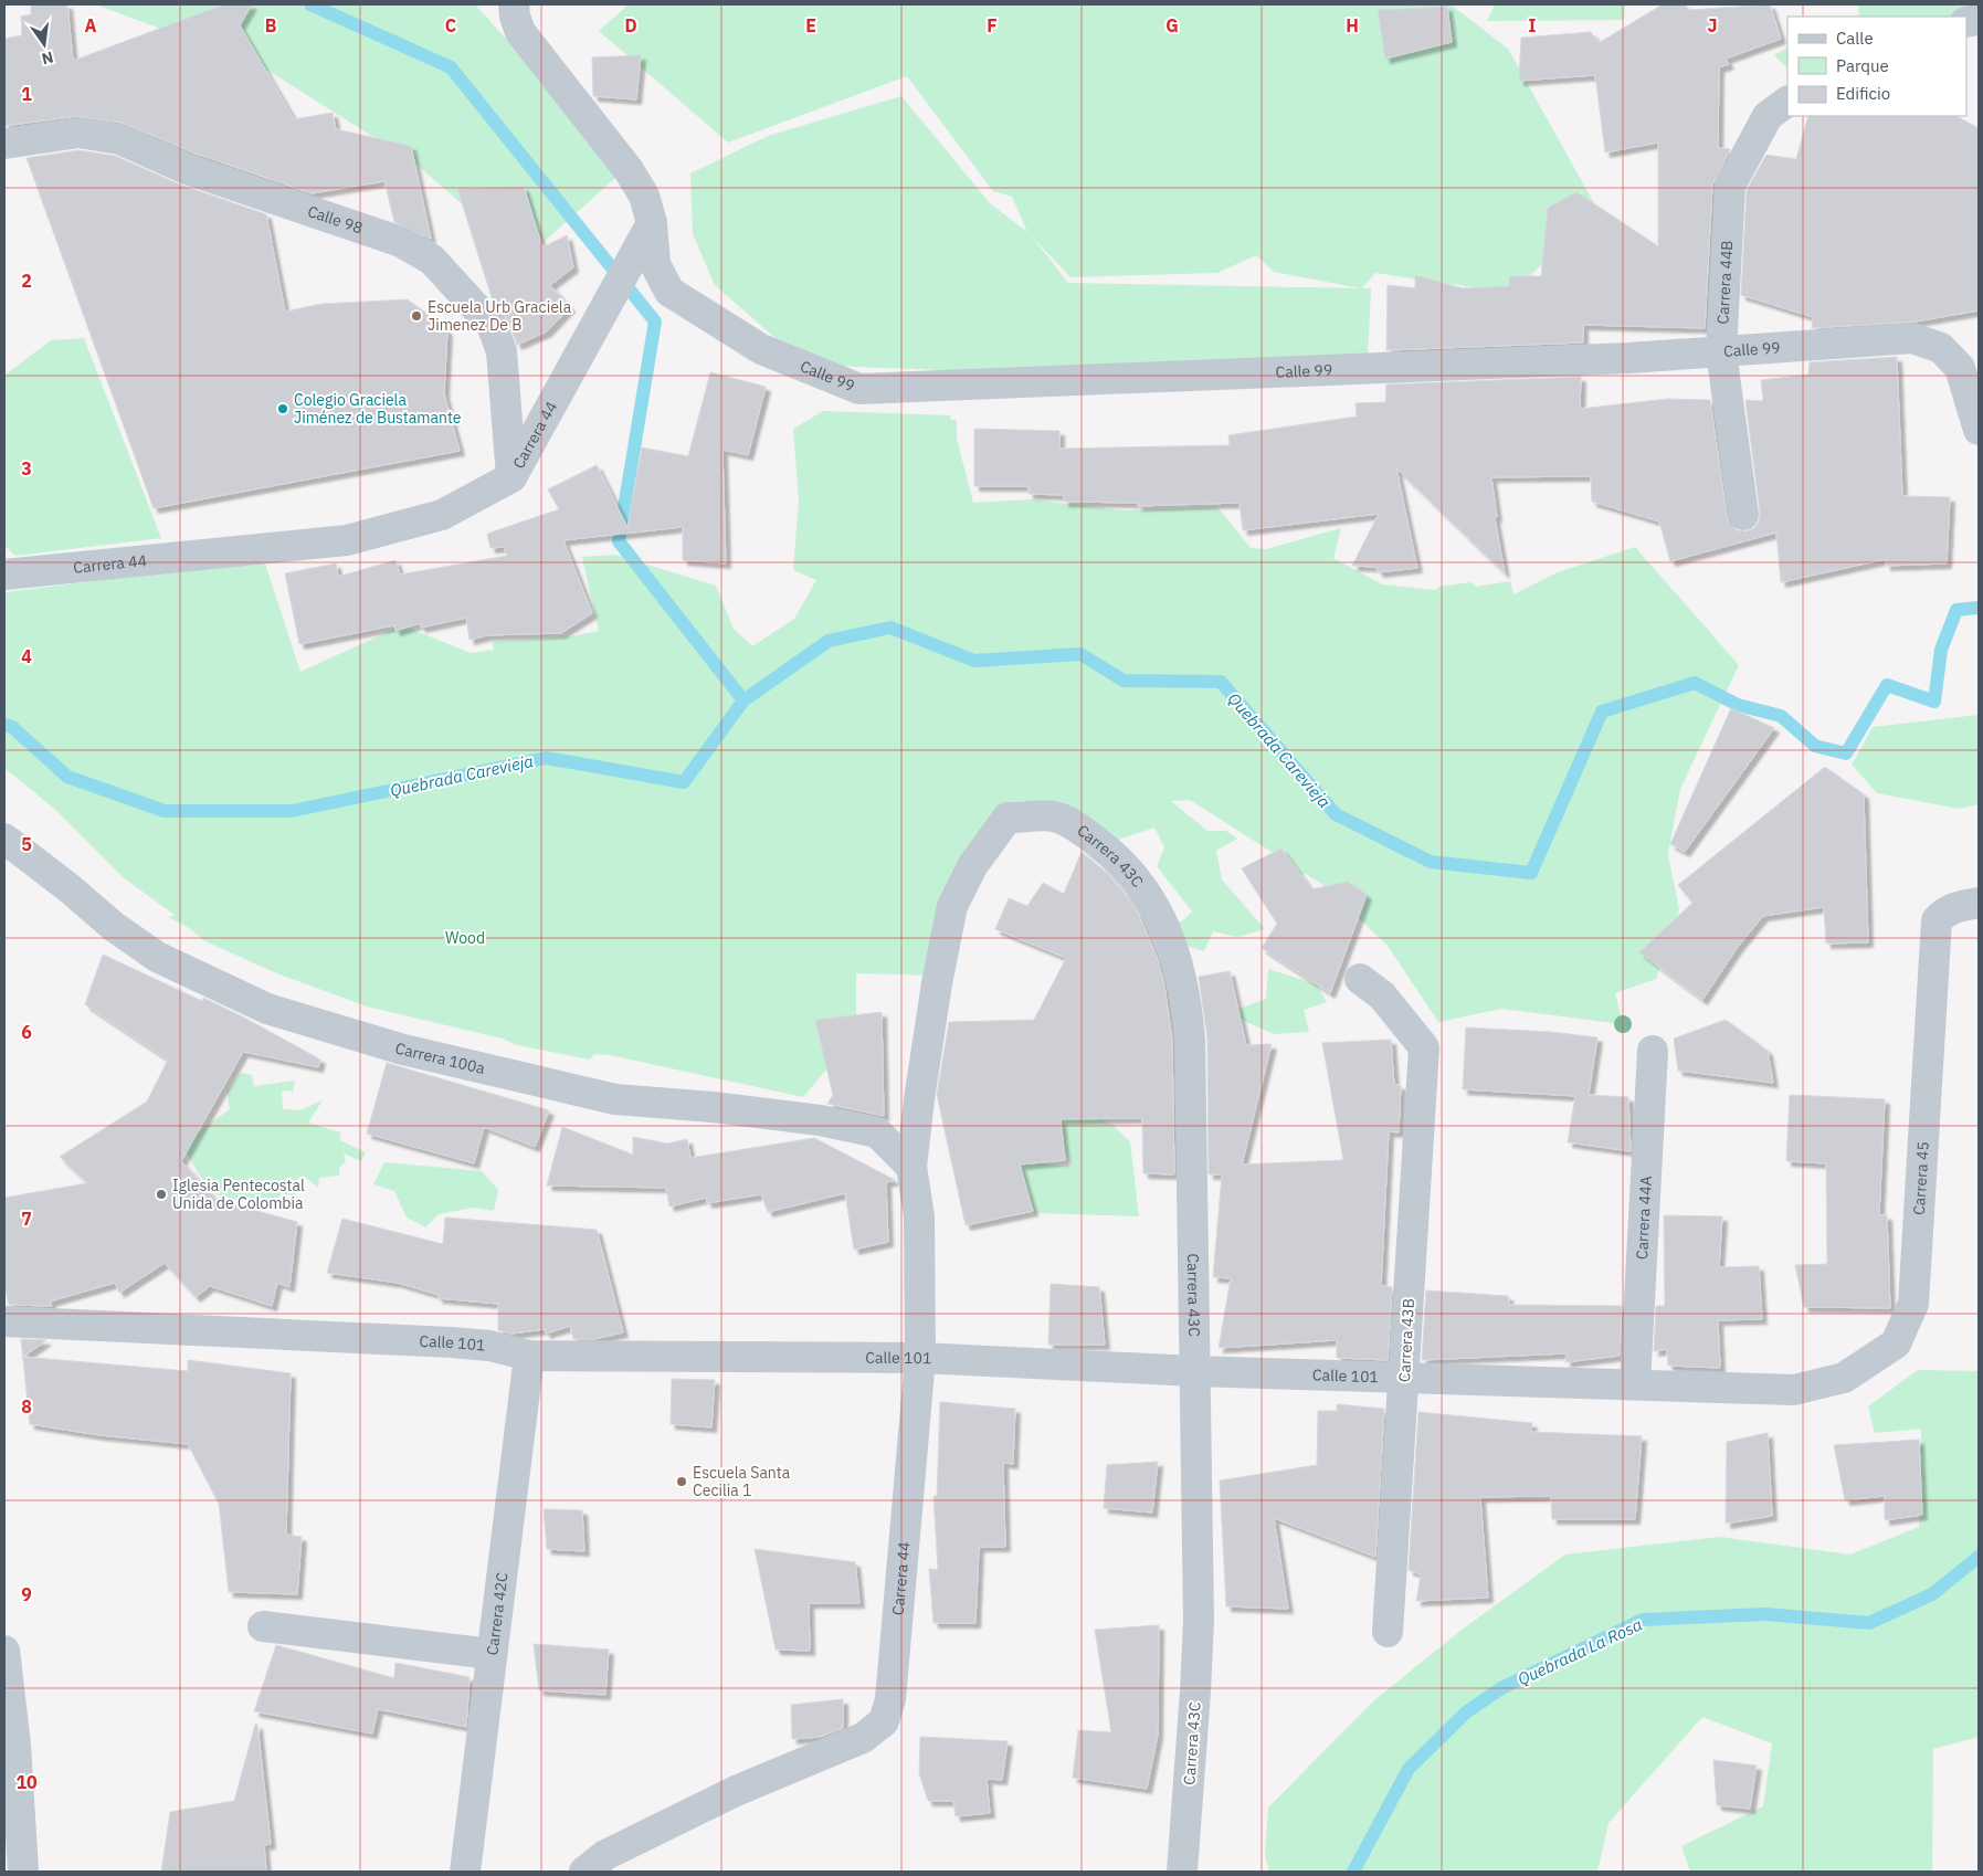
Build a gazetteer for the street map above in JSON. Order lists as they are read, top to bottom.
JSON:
{
  "streets": {
    "street": [
      "Calle 98",
      "Carrera 44B",
      "Calle 99",
      "Carrera 44",
      "Carrera 43C",
      "Carrera 100a",
      "Carrera 45",
      "Carrera 44A",
      "Carrera 43B",
      "Calle 101",
      "Carrera 42C"
    ]
  },
  "crossings": [
    ["Calle 98", "Carrera 44"],
    ["Carrera 44B", "Calle 99"],
    ["Calle 99", "Carrera 44"],
    ["Carrera 44", "Carrera 43C"],
    ["Carrera 44", "Carrera 100a"],
    ["Carrera 44", "Calle 101"],
    ["Carrera 43C", "Calle 101"],
    ["Carrera 45", "Calle 101"],
    ["Carrera 44A", "Calle 101"],
    ["Carrera 43B", "Calle 101"],
    ["Calle 101", "Carrera 42C"]
  ],
  "water": ["Quebrada Carevieja", "Quebrada La Rosa"],
  "parks": ["Wood"],
  "places": [
    "Escuela Urb Graciela Jimenez De B",
    "Colegio Graciela Jiménez de Bustamante",
    "Iglesia Pentecostal Unida de Colombia",
    "Escuela Santa Cecilia 1"
  ],
  "legend": ["Calle", "Parque", "Edificio"],
  "north": "bottom",
  "grid": {
    "columns": [
      "A",
      "B",
      "C",
      "D",
      "E",
      "F",
      "G",
      "H",
      "I",
      "J"
    ],
    "rows": [
      "1",
      "2",
      "3",
      "4",
      "5",
      "6",
      "7",
      "8",
      "9",
      "10"
    ]
  }
}
